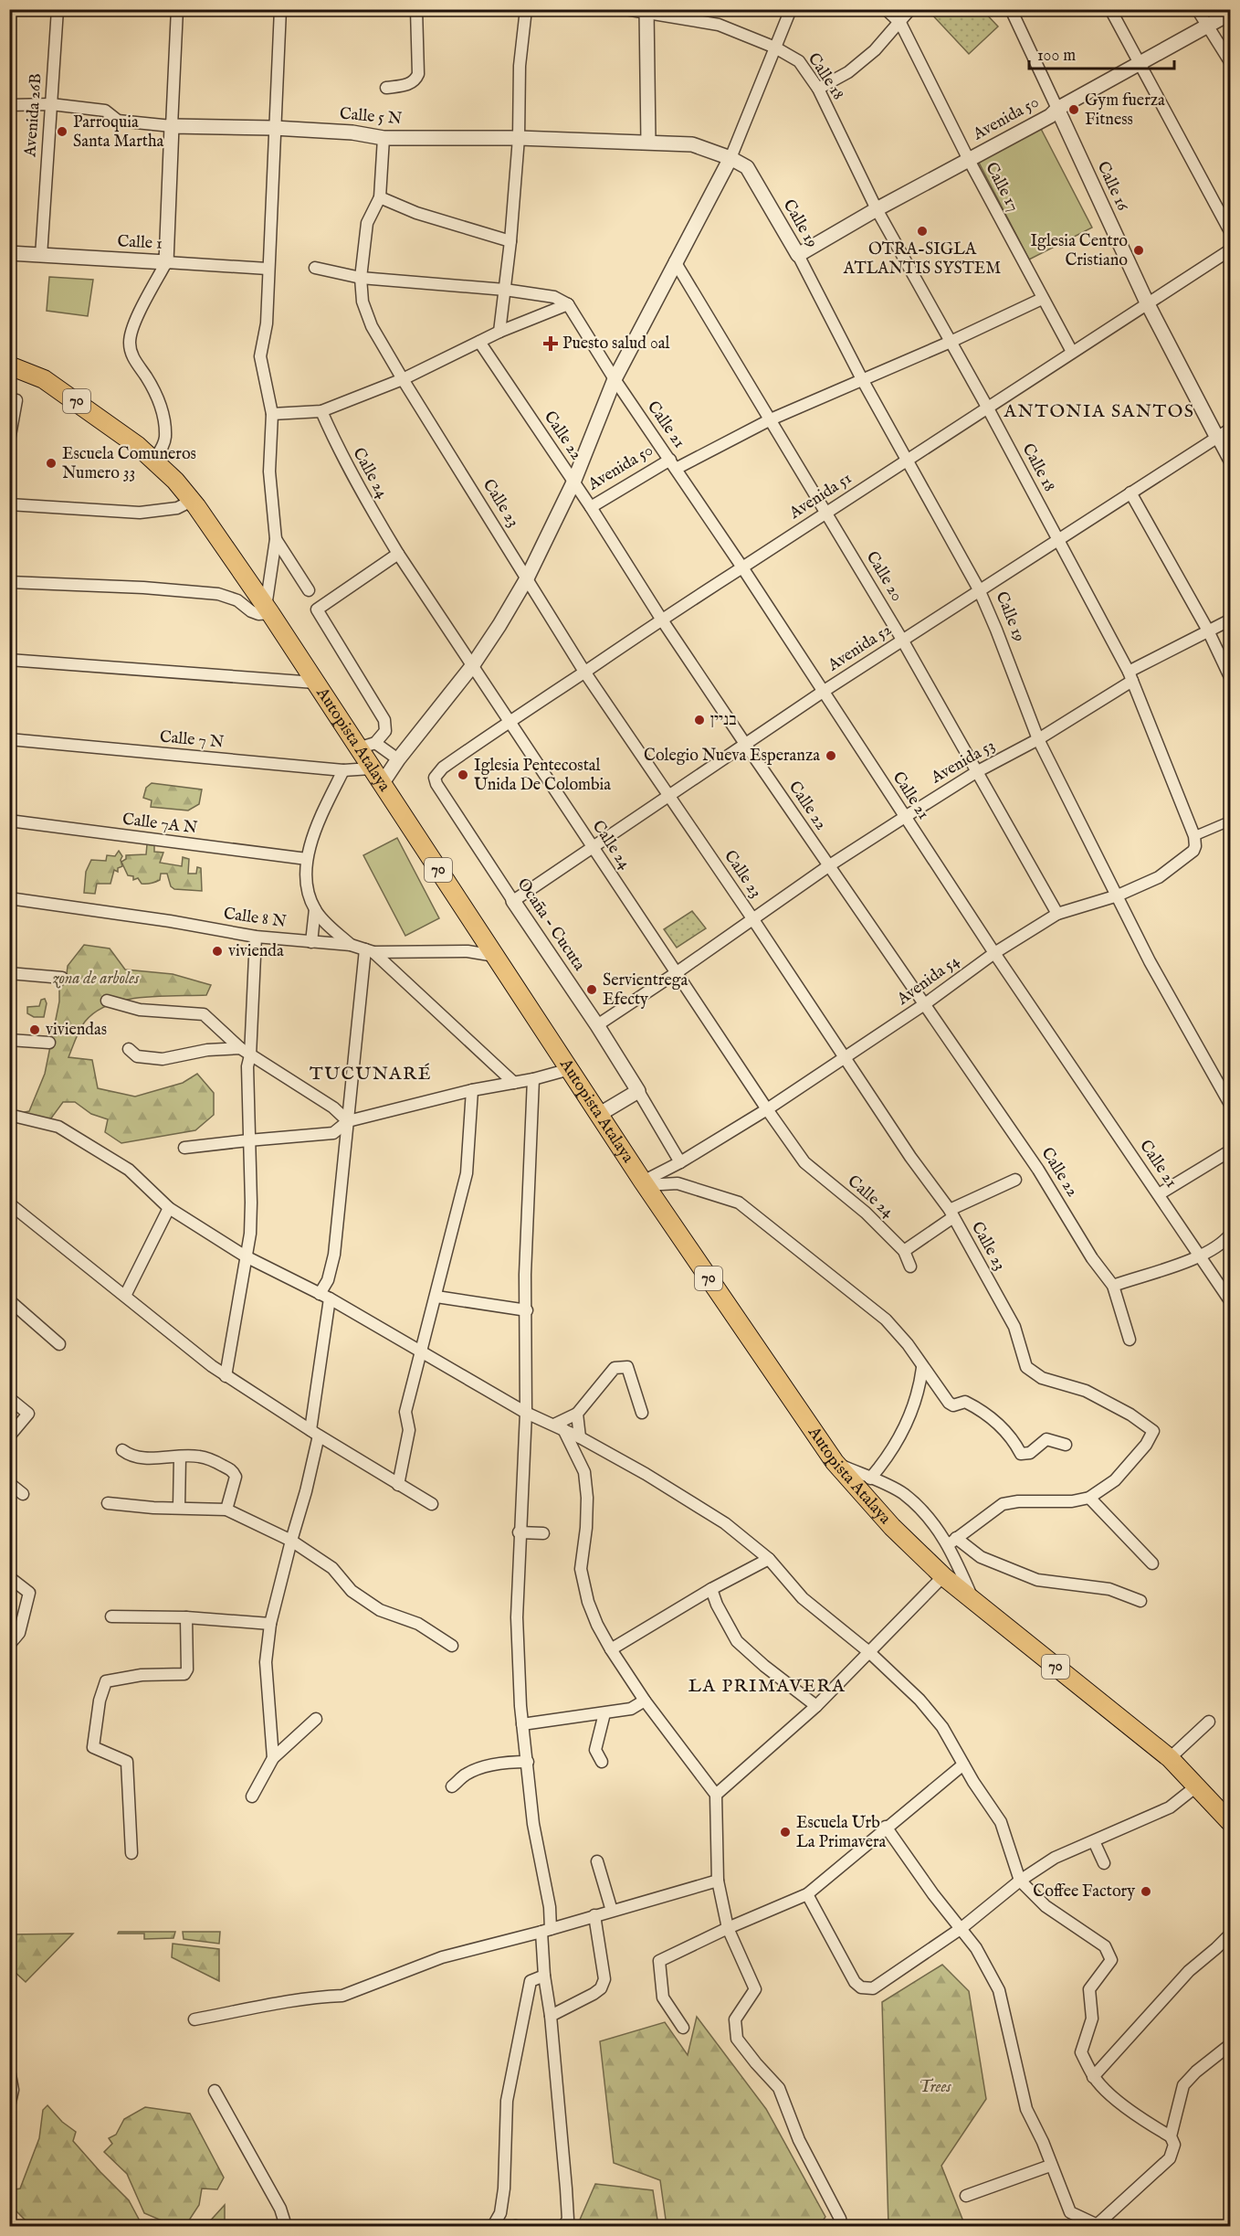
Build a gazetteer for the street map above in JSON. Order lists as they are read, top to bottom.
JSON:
{
  "streets": {
    "main road": ["70", "Autopista Atalaya"],
    "street": [
      "Calle 18",
      "Avenida 26B",
      "Calle 5 N",
      "Avenida 50",
      "Calle 16",
      "Calle 17",
      "Calle 19",
      "Calle 1",
      "Calle 21",
      "Calle 22",
      "Calle 24",
      "Avenida 51",
      "Calle 23",
      "Calle 20",
      "Avenida 52",
      "Calle 7 N",
      "Avenida 53",
      "Calle 7A N",
      "Calle 8 N",
      "Ocaña - Cucuta",
      "Avenida 54"
    ]
  },
  "crossings": [
    ["Calle 18", "Avenida 50"],
    ["Calle 18", "Avenida 51"],
    ["Calle 18", "Avenida 52"],
    ["Calle 18", "Avenida 53"],
    ["Calle 18", "Avenida 54"],
    ["Avenida 26B", "Calle 5 N"],
    ["Avenida 26B", "Calle 1"],
    ["Calle 5 N", "Calle 19"],
    ["Avenida 50", "Calle 16"],
    ["Avenida 50", "Calle 17"],
    ["Avenida 50", "Calle 19"],
    ["Avenida 50", "Calle 21"],
    ["Avenida 50", "Calle 22"],
    ["Avenida 50", "Calle 20"],
    ["Calle 16", "Avenida 51"],
    ["Calle 16", "Avenida 52"],
    ["Calle 17", "Avenida 51"],
    ["Calle 19", "Avenida 51"],
    ["Calle 19", "Avenida 52"],
    ["Calle 19", "Avenida 53"],
    ["Calle 19", "Avenida 54"],
    ["Calle 21", "Avenida 51"],
    ["Calle 21", "Avenida 52"],
    ["Calle 21", "Avenida 53"],
    ["Calle 21", "Avenida 54"],
    ["Calle 22", "Avenida 51"],
    ["Calle 22", "Avenida 52"],
    ["Calle 22", "Avenida 53"],
    ["Calle 22", "Avenida 54"],
    ["Calle 24", "Avenida 51"],
    ["Calle 24", "Avenida 52"],
    ["Calle 24", "Avenida 53"],
    ["Calle 24", "Avenida 54"],
    ["Avenida 51", "Calle 23"],
    ["Avenida 51", "Calle 20"],
    ["Avenida 51", "Ocaña - Cucuta"],
    ["Calle 23", "Avenida 52"],
    ["Calle 23", "Avenida 53"],
    ["Calle 23", "Avenida 54"],
    ["Calle 20", "Avenida 52"],
    ["Calle 20", "Avenida 53"],
    ["Calle 20", "Avenida 54"],
    ["Avenida 52", "Ocaña - Cucuta"],
    ["Autopista Atalaya", "Calle 7 N"],
    ["Autopista Atalaya", "Calle 8 N"],
    ["Autopista Atalaya", "Avenida 54"],
    ["Avenida 53", "Ocaña - Cucuta"],
    ["Ocaña - Cucuta", "Avenida 54"]
  ],
  "districts": ["ANTONIA SANTOS", "TUCUNARÉ", "LA PRIMAVERA"],
  "parks": ["zona de arboles", "Trees"],
  "places": {
    "other": [
      "Gym fuerza Fitness",
      "Parroquia Santa Martha",
      "OTRA-SIGLA ATLANTIS SYSTEM",
      "Iglesia Centro Cristiano",
      "Escuela Comuneros Numero 33",
      "בניין",
      "Colegio Nueva Esperanza",
      "Iglesia Pentecostal Unida De Colombia",
      "vivienda",
      "Servientrega Efecty",
      "viviendas",
      "Escuela Urb La Primavera",
      "Coffee Factory"
    ],
    "health": ["Puesto salud 0al"]
  },
  "scale_bar": "100 m"
}
